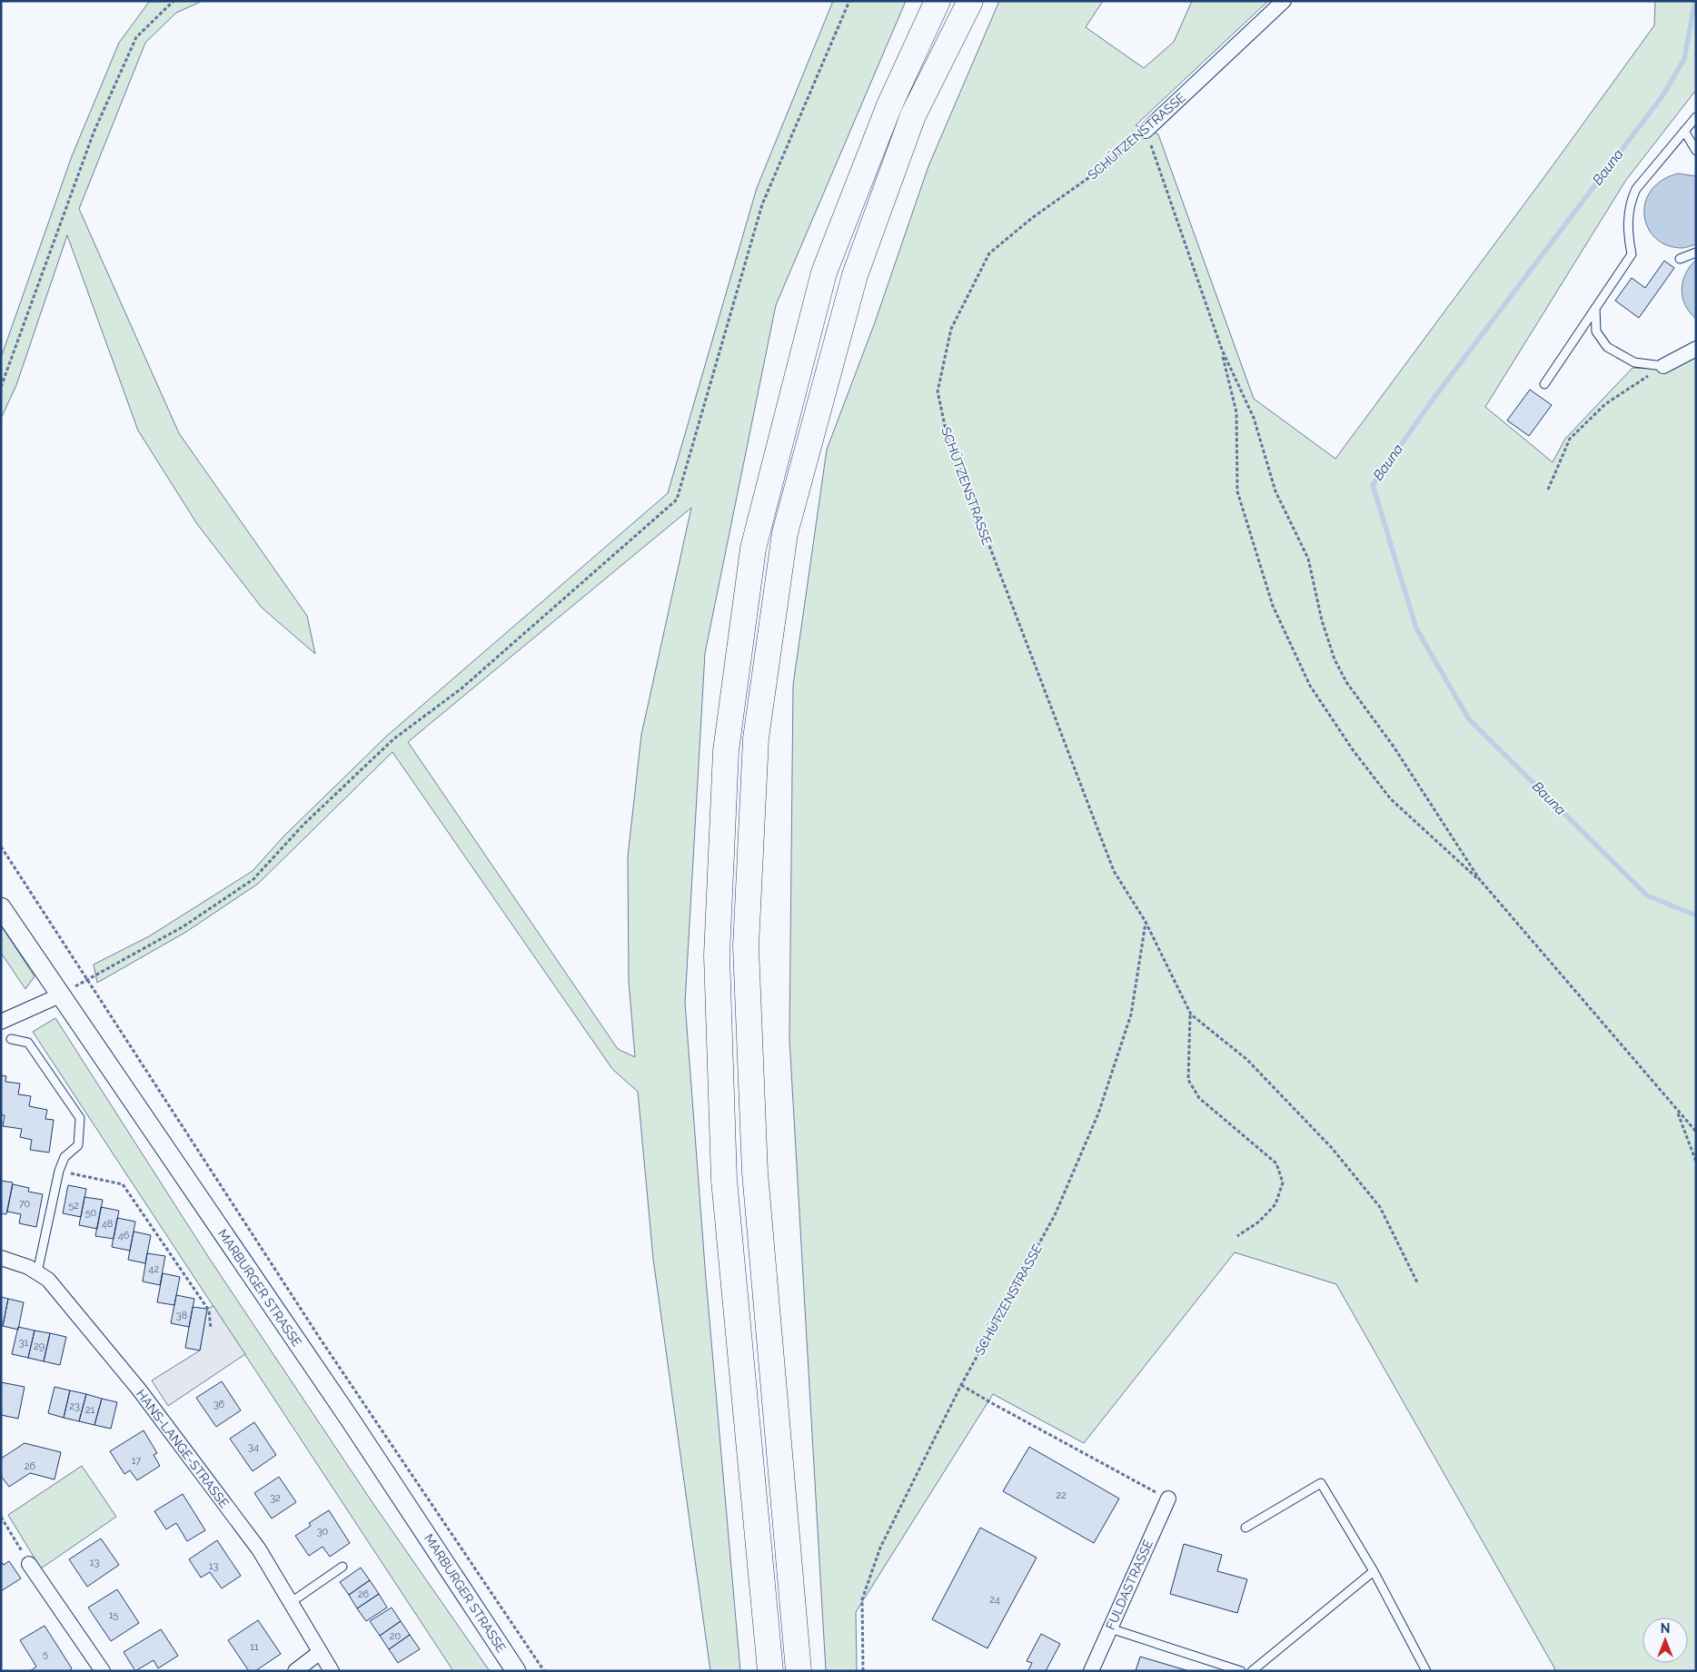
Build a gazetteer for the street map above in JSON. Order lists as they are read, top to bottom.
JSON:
{
  "streets": {
    "street": [
      "SCHÜTZENSTRASSE",
      "MARBURGER STRASSE",
      "HANS-LANGE-STRASSE",
      "FULDASTRASSE"
    ]
  },
  "water": ["Bauna"],
  "house_numbers": [
    "70",
    "52",
    "50",
    "48",
    "46",
    "42",
    "38",
    "31",
    "29",
    "36",
    "23",
    "21",
    "34",
    "17",
    "26",
    "22",
    "32",
    "30",
    "13",
    "13",
    "26",
    "24",
    "15",
    "20",
    "11",
    "5"
  ],
  "north": "top"
}
